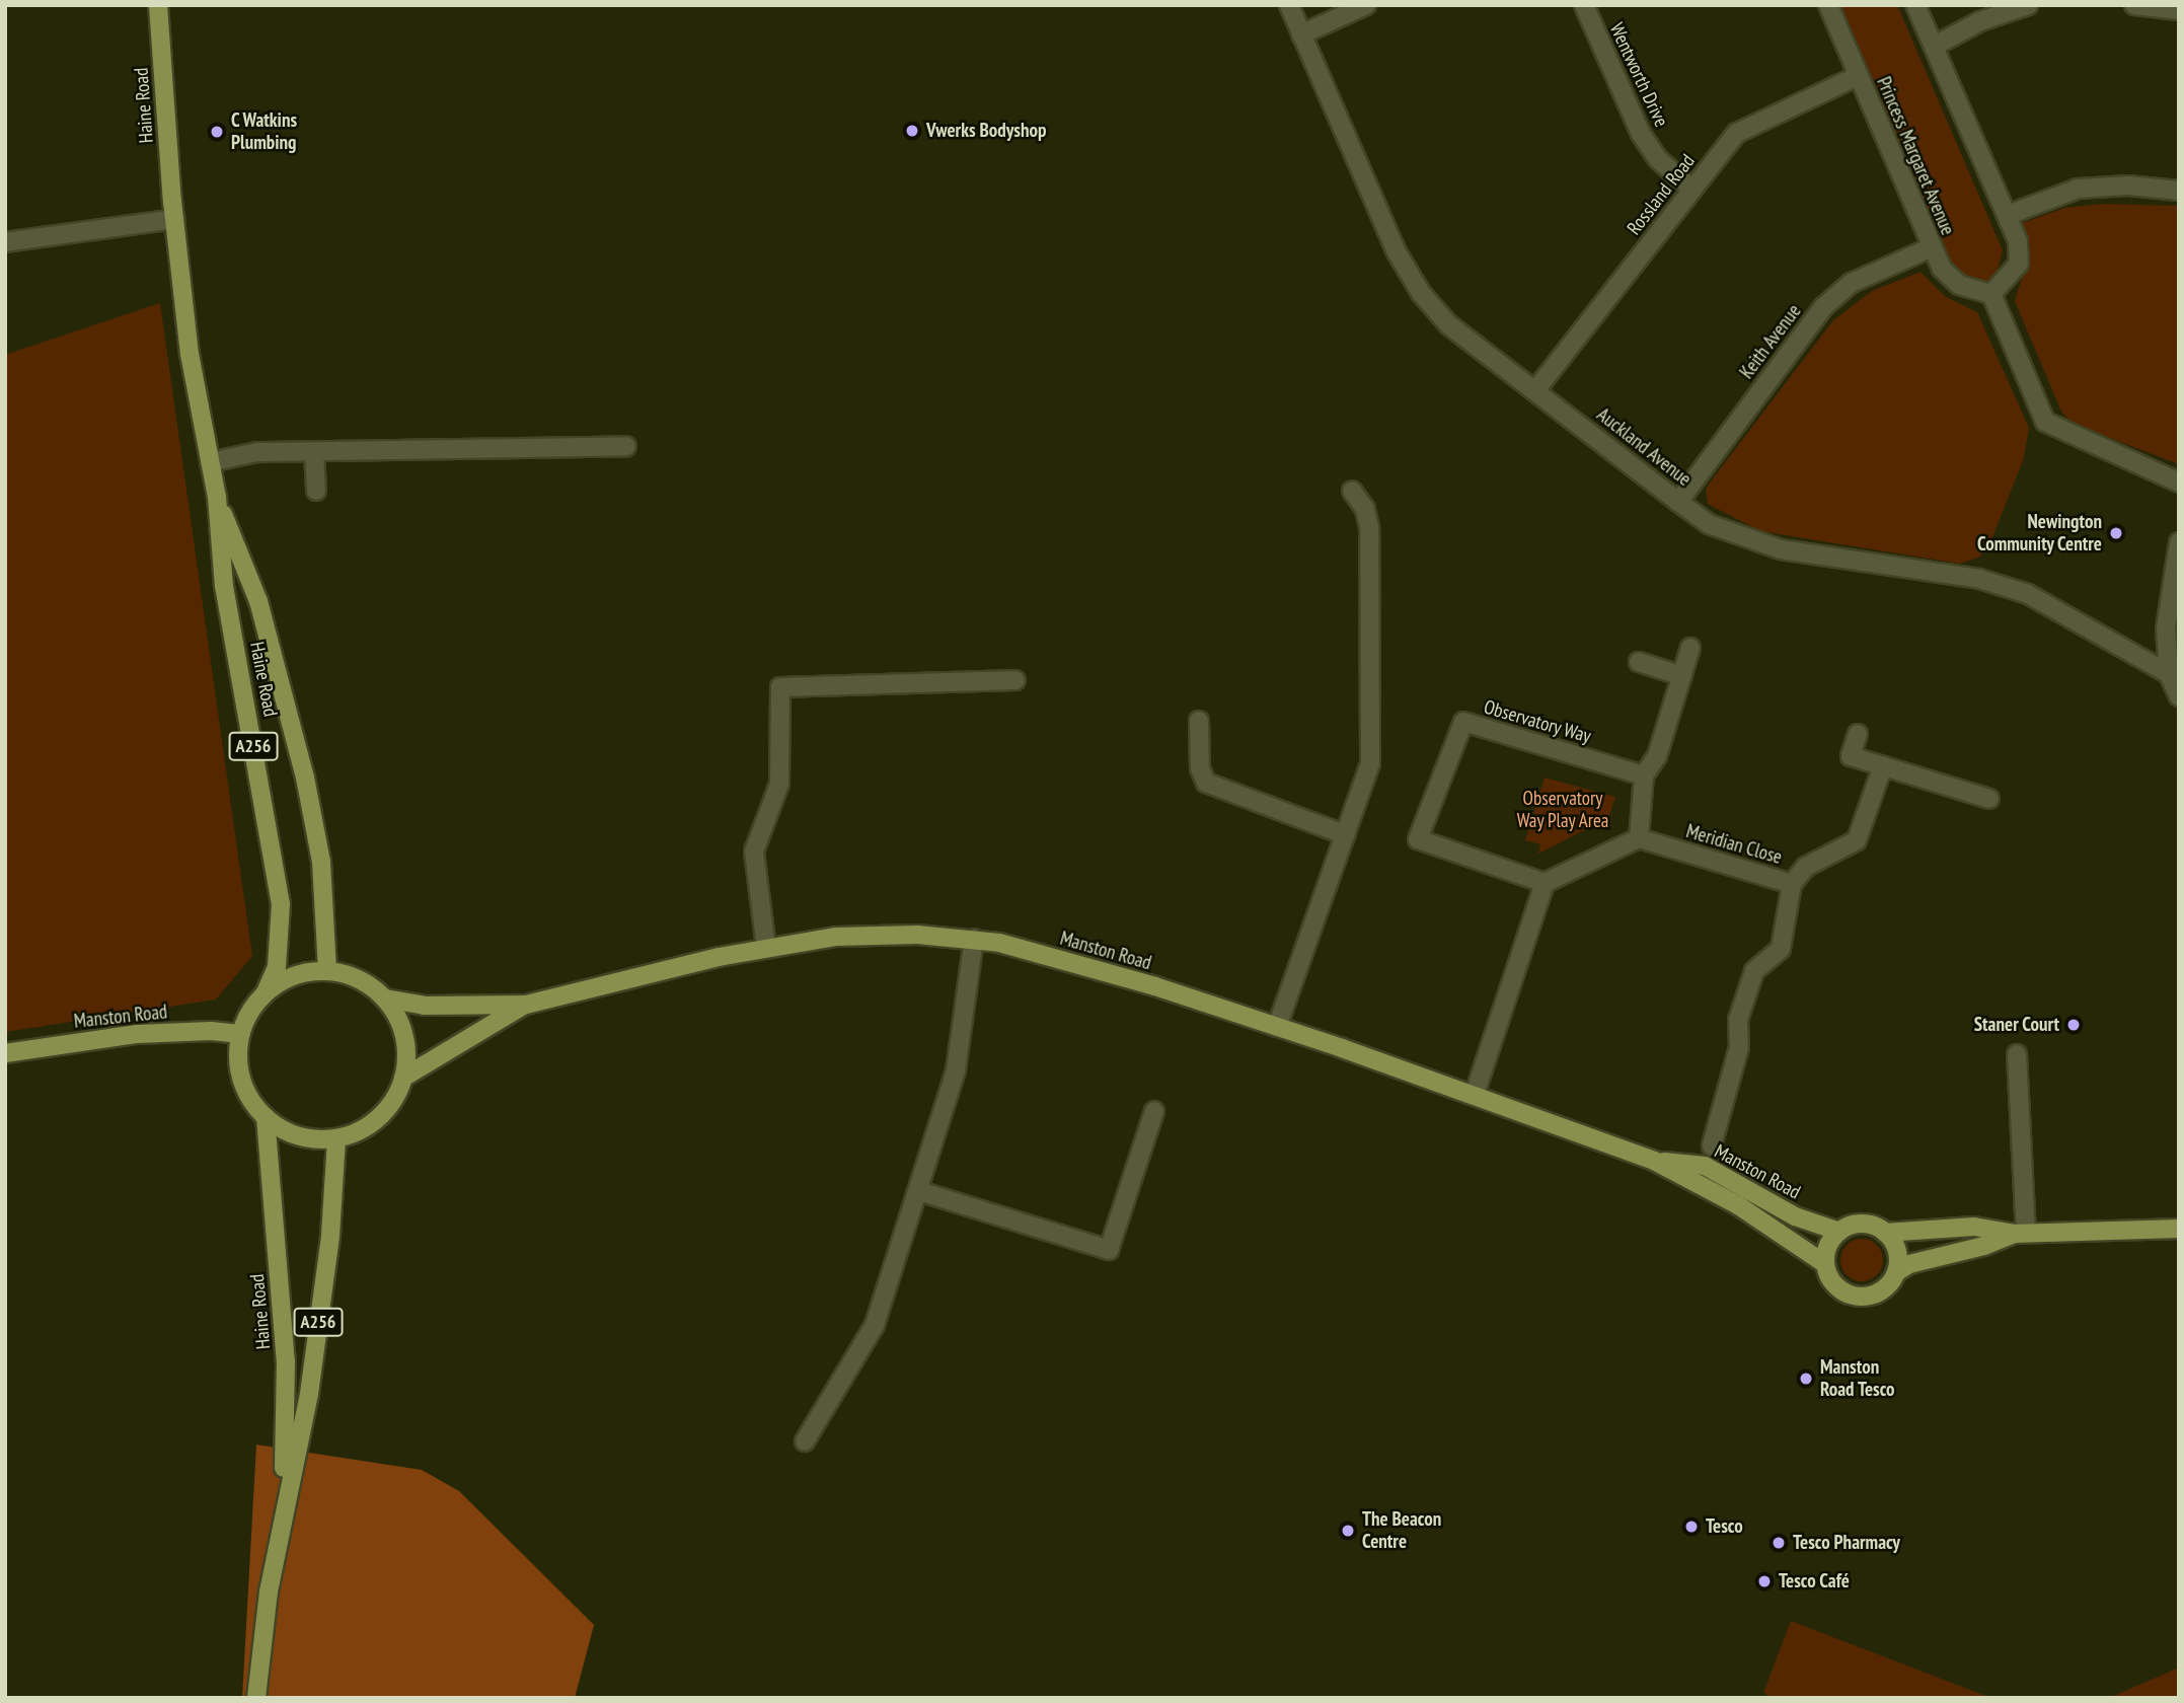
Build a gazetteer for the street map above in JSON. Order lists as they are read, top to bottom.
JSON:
{
  "streets": {
    "main road": ["Haine Road", "A256", "Manston Road"],
    "street": [
      "Wentworth Drive",
      "Princess Margaret Avenue",
      "Rossland Road",
      "Keith Avenue",
      "Auckland Avenue",
      "Observatory Way",
      "Meridian Close"
    ]
  },
  "crossings": [
    ["Wentworth Drive", "Rossland Road"],
    ["Haine Road", "Manston Road"],
    ["Princess Margaret Avenue", "Rossland Road"],
    ["Princess Margaret Avenue", "Keith Avenue"],
    ["Rossland Road", "Auckland Avenue"],
    ["Keith Avenue", "Auckland Avenue"]
  ],
  "parks": ["Observatory Way Play Area"],
  "places": [
    "Vwerks Bodyshop",
    "C Watkins Plumbing",
    "Newington Community Centre",
    "Staner Court",
    "Manston Road Tesco",
    "Tesco",
    "The Beacon Centre",
    "Tesco Pharmacy",
    "Tesco Café"
  ]
}
